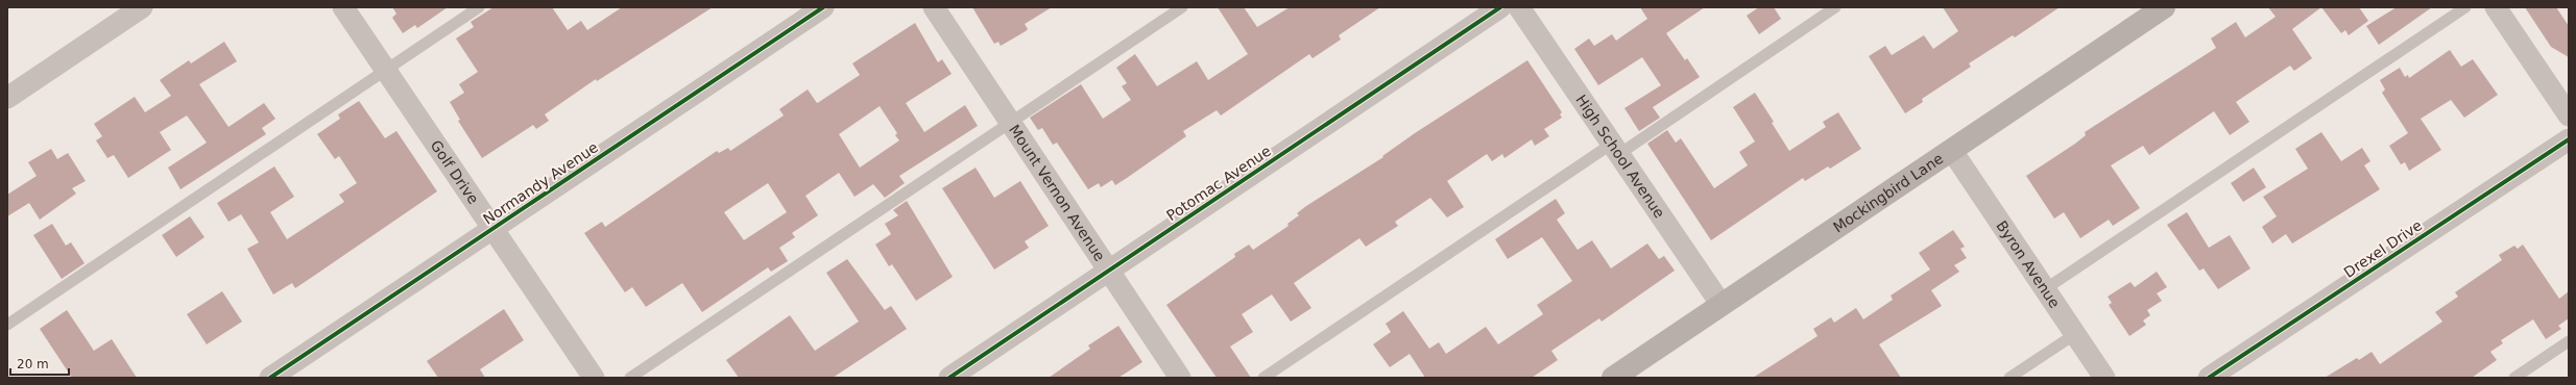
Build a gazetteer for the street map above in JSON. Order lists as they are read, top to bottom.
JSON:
{
  "streets": {
    "main road": ["Mockingbird Lane"],
    "street": [
      "High School Avenue",
      "Golf Drive",
      "Normandy Avenue",
      "Potomac Avenue",
      "Mount Vernon Avenue",
      "Drexel Drive",
      "Byron Avenue"
    ]
  },
  "crossings": [
    ["High School Avenue", "Mockingbird Lane"],
    ["Golf Drive", "Normandy Avenue"],
    ["Potomac Avenue", "Mount Vernon Avenue"],
    ["Mockingbird Lane", "Byron Avenue"]
  ],
  "scale_bar": "20 m"
}
